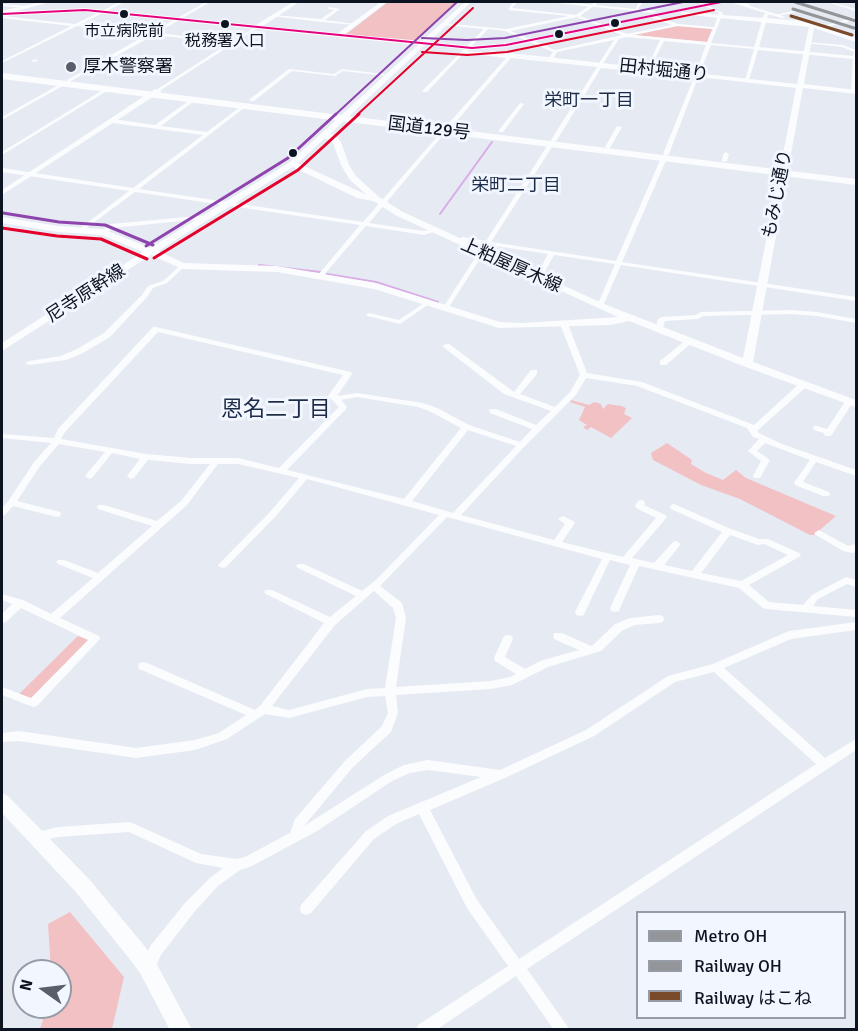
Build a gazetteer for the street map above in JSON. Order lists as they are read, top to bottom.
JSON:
{
  "streets": {
    "highway": ["国道129号"],
    "street": [
      "田村堀通り",
      "もみじ通り",
      "上粕屋厚木線",
      "尼寺原幹線"
    ]
  },
  "crossings": [
    ["田村堀通り", "もみじ通り"],
    ["国道129号", "もみじ通り"],
    ["もみじ通り", "上粕屋厚木線"],
    ["上粕屋厚木線", "尼寺原幹線"]
  ],
  "districts": ["栄町一丁目", "栄町二丁目", "恩名二丁目"],
  "places": ["市立病院前", "税務署入口", "厚木警察署"],
  "lines": ["metro line OH", "rail line OH", "rail line はこね"],
  "legend": ["Metro OH", "Railway OH", "Railway はこね"],
  "north": "left"
}
